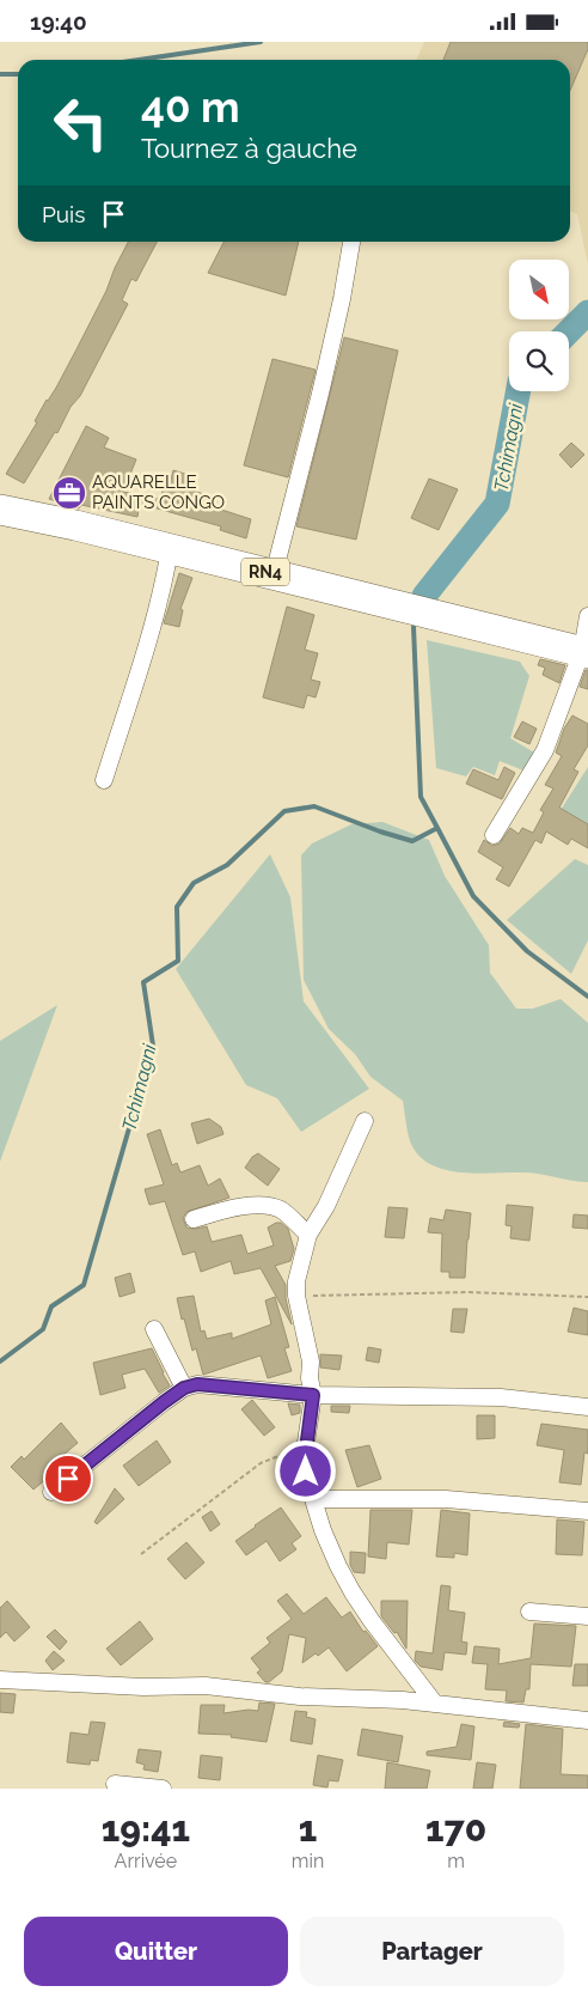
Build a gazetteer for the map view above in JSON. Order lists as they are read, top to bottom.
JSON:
{
  "streets": {
    "highway": ["RN4"]
  },
  "water": ["Tchimagni"],
  "places": {
    "office": ["AQUARELLE PAINTS CONGO"]
  },
  "north": "bottom right",
  "page": {
    "status": "19:40",
    "turn": ["40 m", "Tournez à gauche"],
    "then": "Puis",
    "eta": [
      "19:41",
      "Arrivée",
      "1",
      "min",
      "170",
      "m"
    ],
    "buttons": ["Quitter", "Partager"]
  }
}
